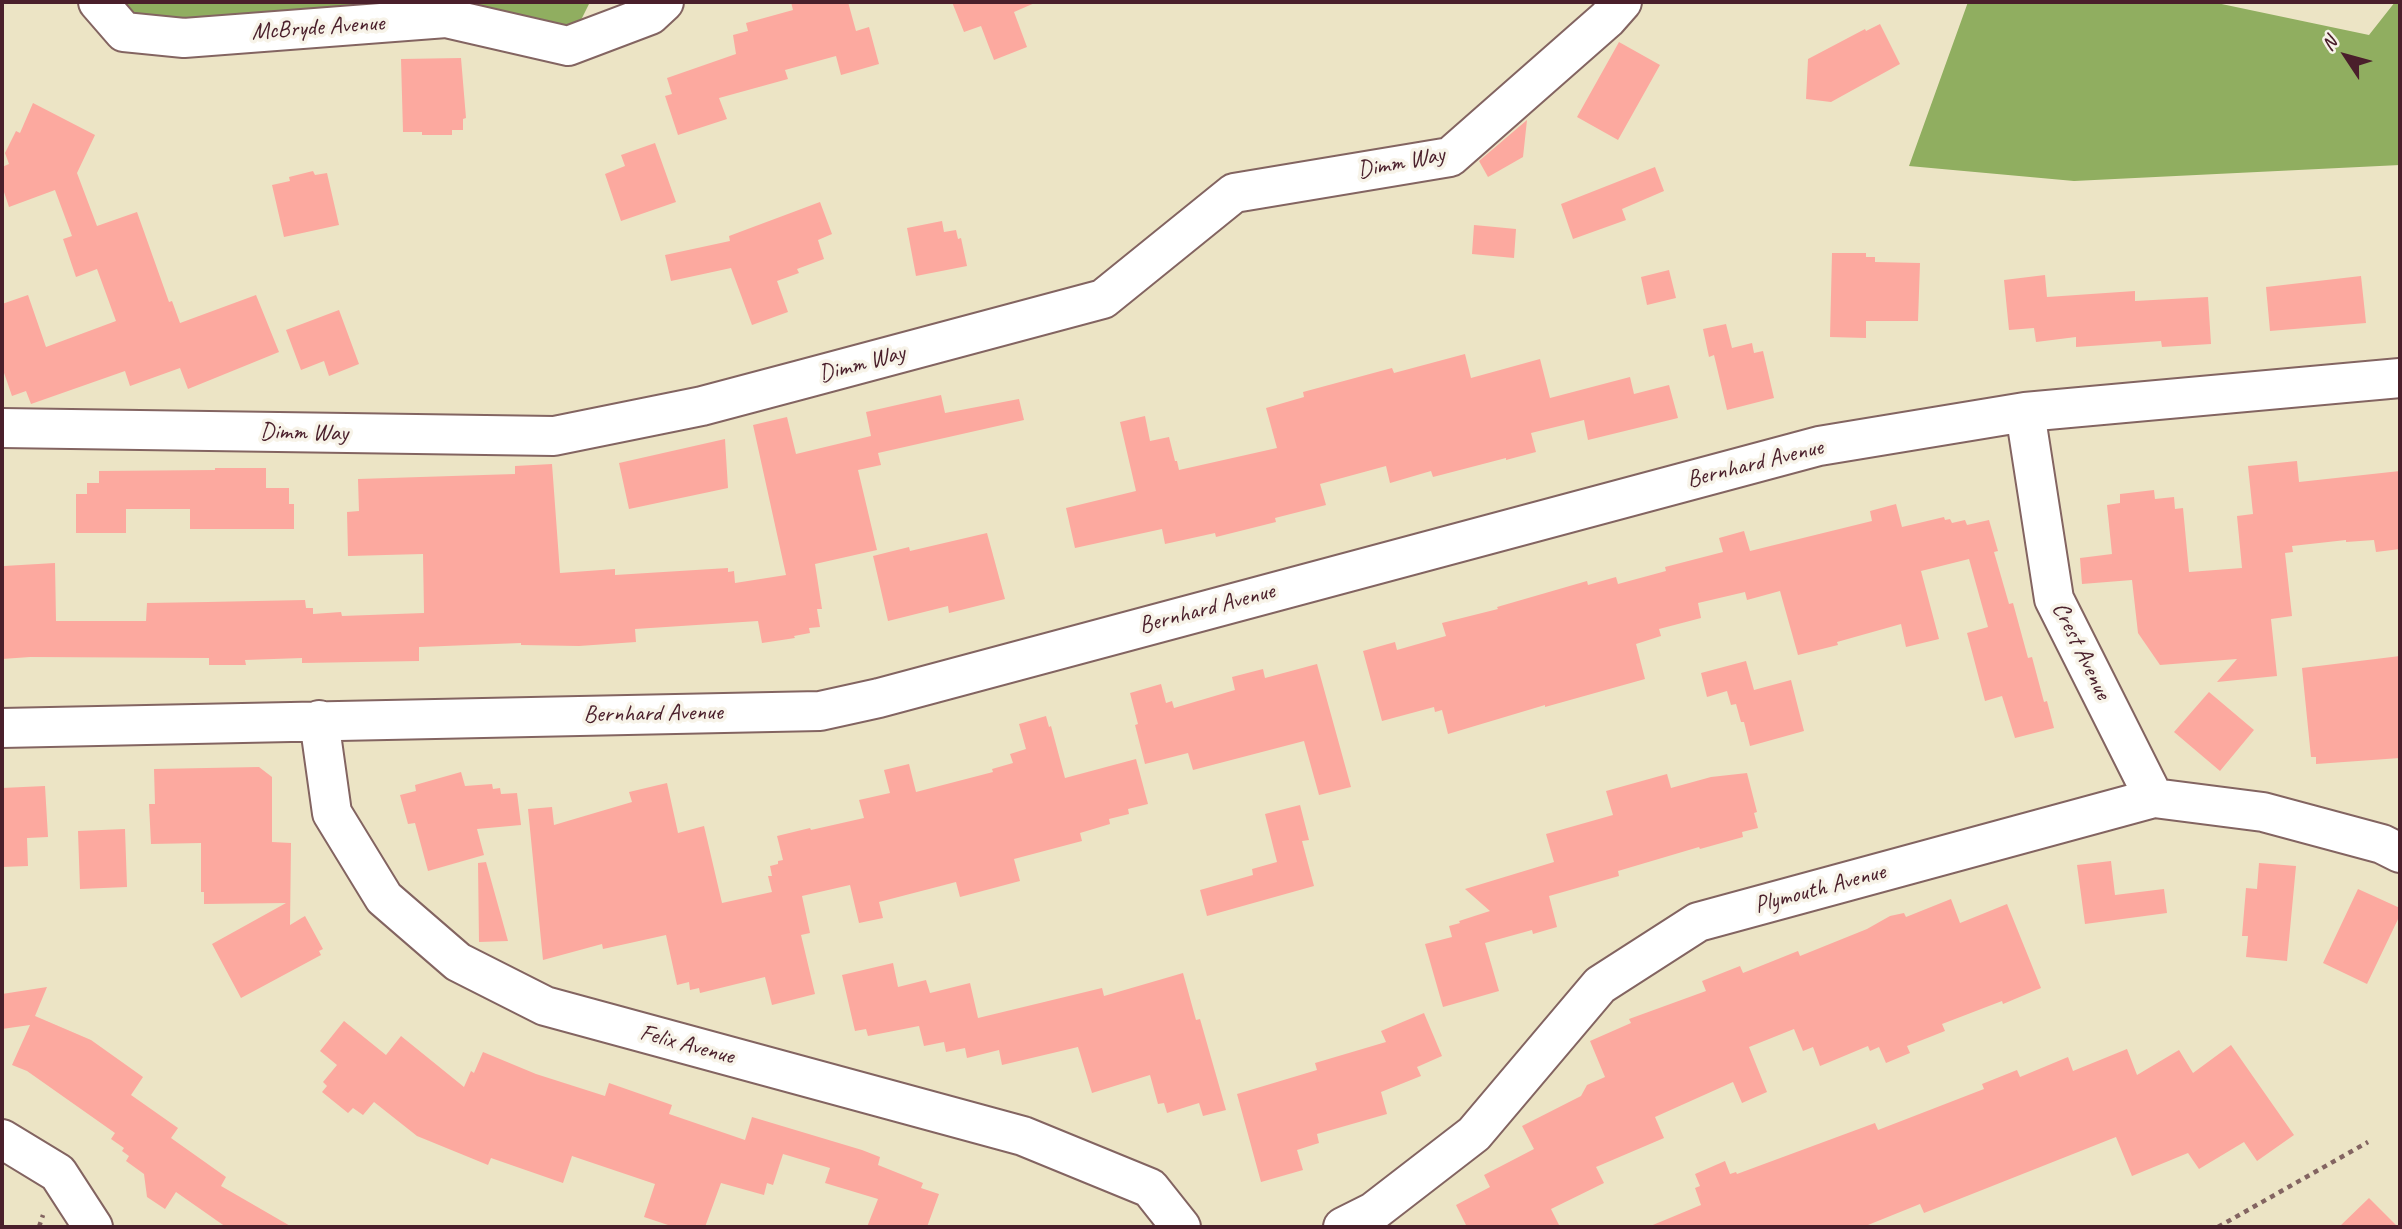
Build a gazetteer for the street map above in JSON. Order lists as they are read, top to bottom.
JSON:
{
  "streets": {
    "street": [
      "McBryde Avenue",
      "Dimm Way",
      "Bernhard Avenue",
      "Crest Avenue",
      "Plymouth Avenue",
      "Felix Avenue"
    ]
  },
  "crossings": [
    ["Bernhard Avenue", "Crest Avenue"],
    ["Bernhard Avenue", "Felix Avenue"],
    ["Crest Avenue", "Plymouth Avenue"]
  ],
  "north": "top left"
}
